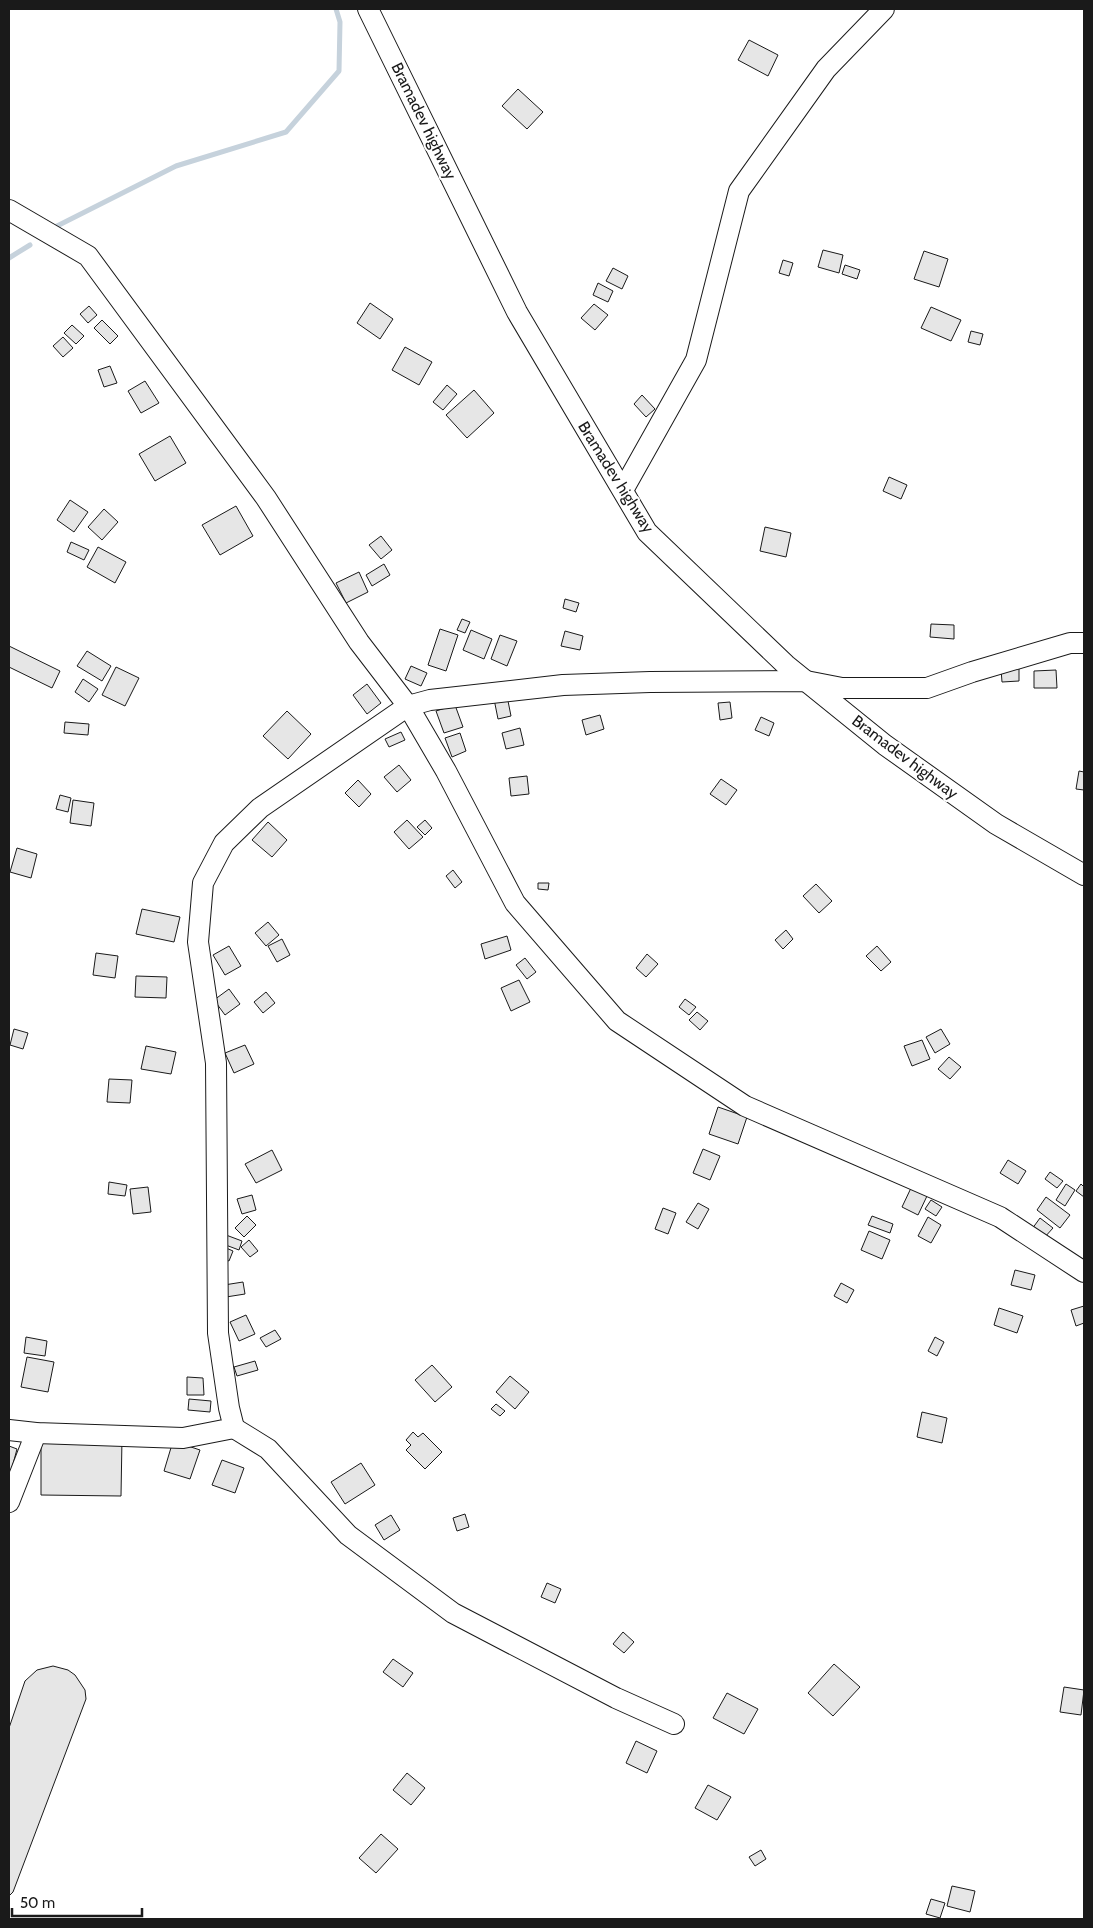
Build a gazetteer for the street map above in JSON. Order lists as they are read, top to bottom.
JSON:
{
  "streets": {
    "street": ["Bramadev highway"]
  },
  "scale_bar": "50 m"
}
